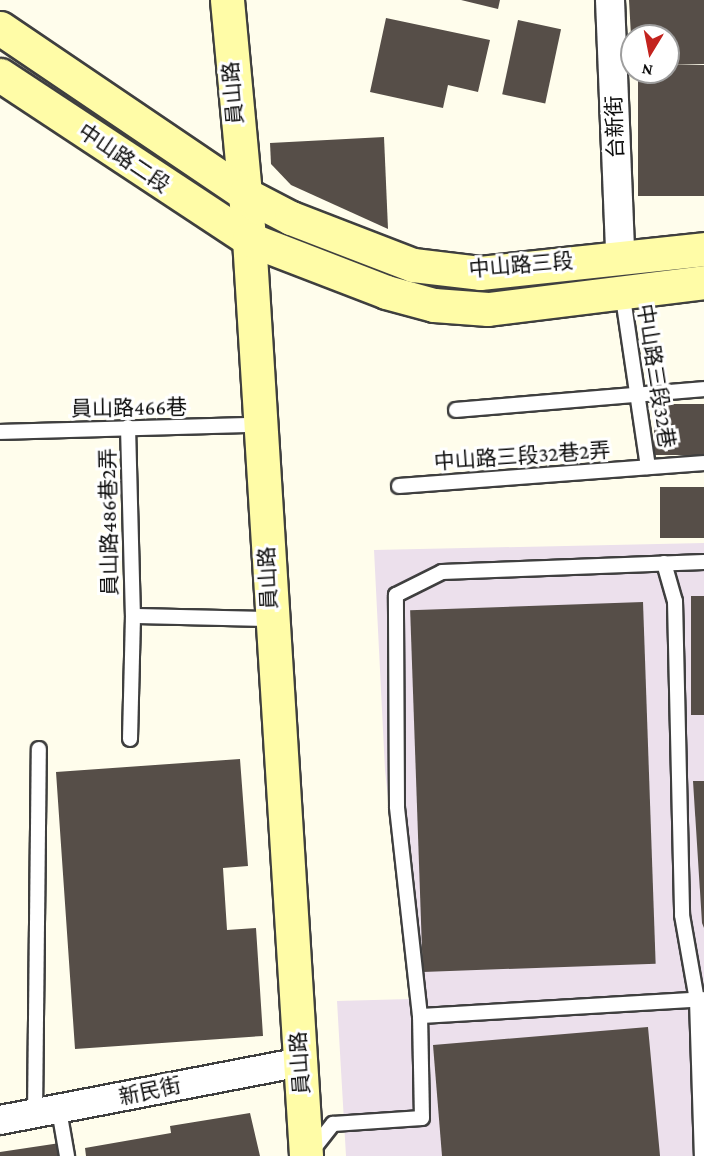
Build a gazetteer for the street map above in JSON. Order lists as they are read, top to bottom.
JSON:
{
  "streets": {
    "main road": ["員山路", "中山路二段", "中山路三段"],
    "street": ["台新街", "新民街"],
    "lane": [
      "中山路三段32巷",
      "員山路466巷",
      "中山路三段32巷2弄",
      "員山路486巷2弄"
    ]
  },
  "crossings": [
    ["員山路", "中山路二段"],
    ["員山路", "中山路三段"],
    ["員山路", "員山路466巷"],
    ["員山路", "新民街"],
    ["台新街", "中山路三段"],
    ["中山路二段", "中山路三段"],
    ["中山路三段", "中山路三段32巷"],
    ["中山路三段32巷", "中山路三段32巷2弄"],
    ["員山路466巷", "員山路486巷2弄"]
  ],
  "north": "bottom"
}
